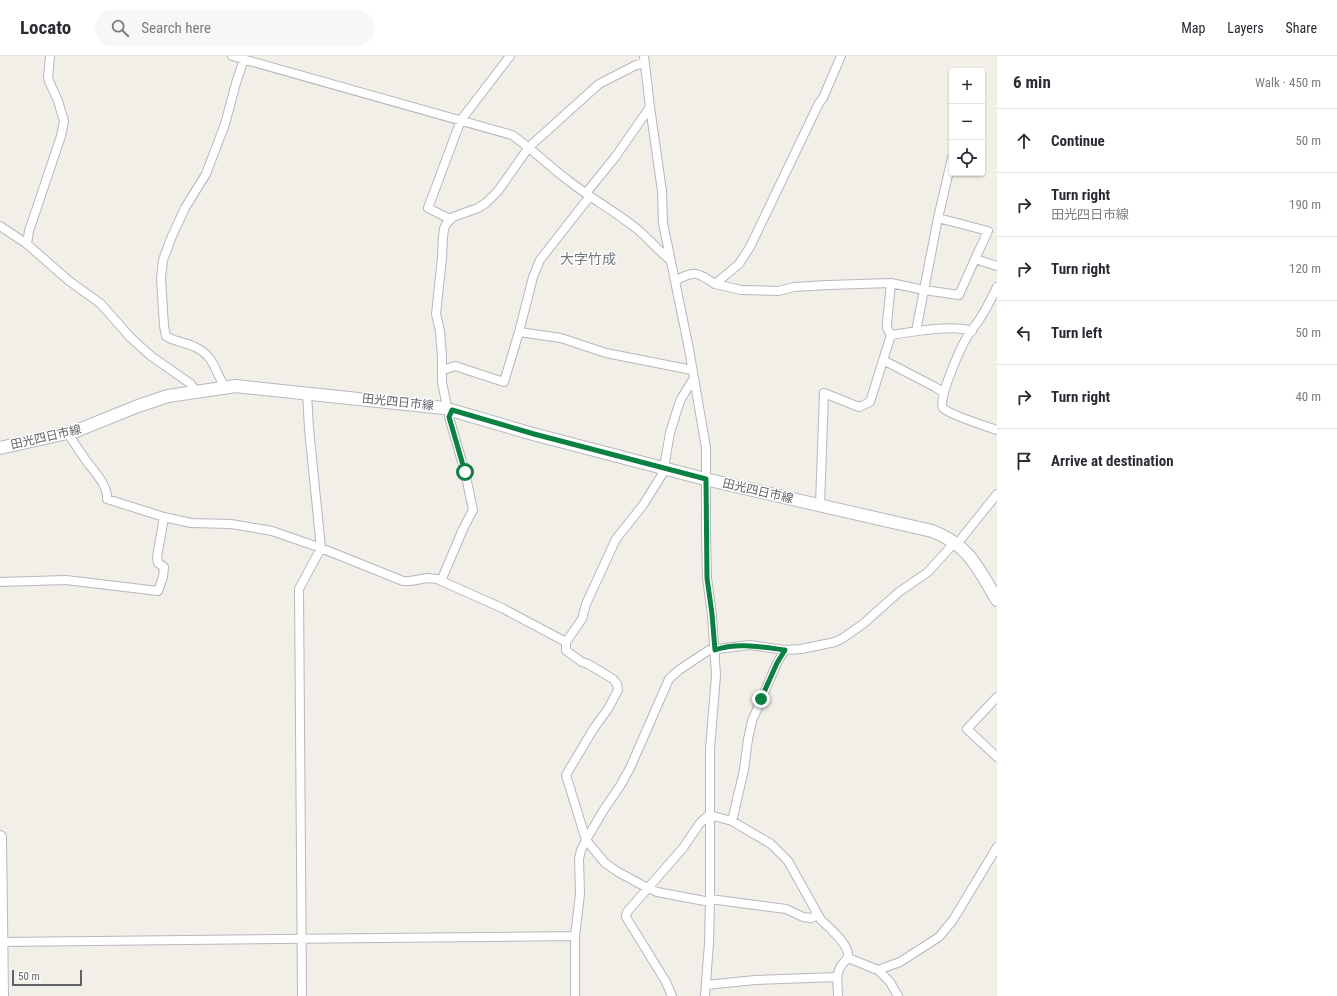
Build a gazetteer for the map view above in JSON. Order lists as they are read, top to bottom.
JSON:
{
  "streets": {
    "main road": ["田光四日市線"]
  },
  "districts": ["大字竹成"],
  "scale_bar": "50 m",
  "page": {
    "header": "Locato",
    "search": "Search here",
    "nav": ["Map", "Layers", "Share"],
    "heading": ["6 min", "Walk · 450 m"],
    "map_buttons": ["+", "−"],
    "list": [
      ["Continue", "50 m"],
      ["Turn right", "田光四日市線", "190 m"],
      ["Turn right", "120 m"],
      ["Turn left", "50 m"],
      ["Turn right", "40 m"],
      "Arrive at destination"
    ],
    "scale": "50 m"
  }
}
